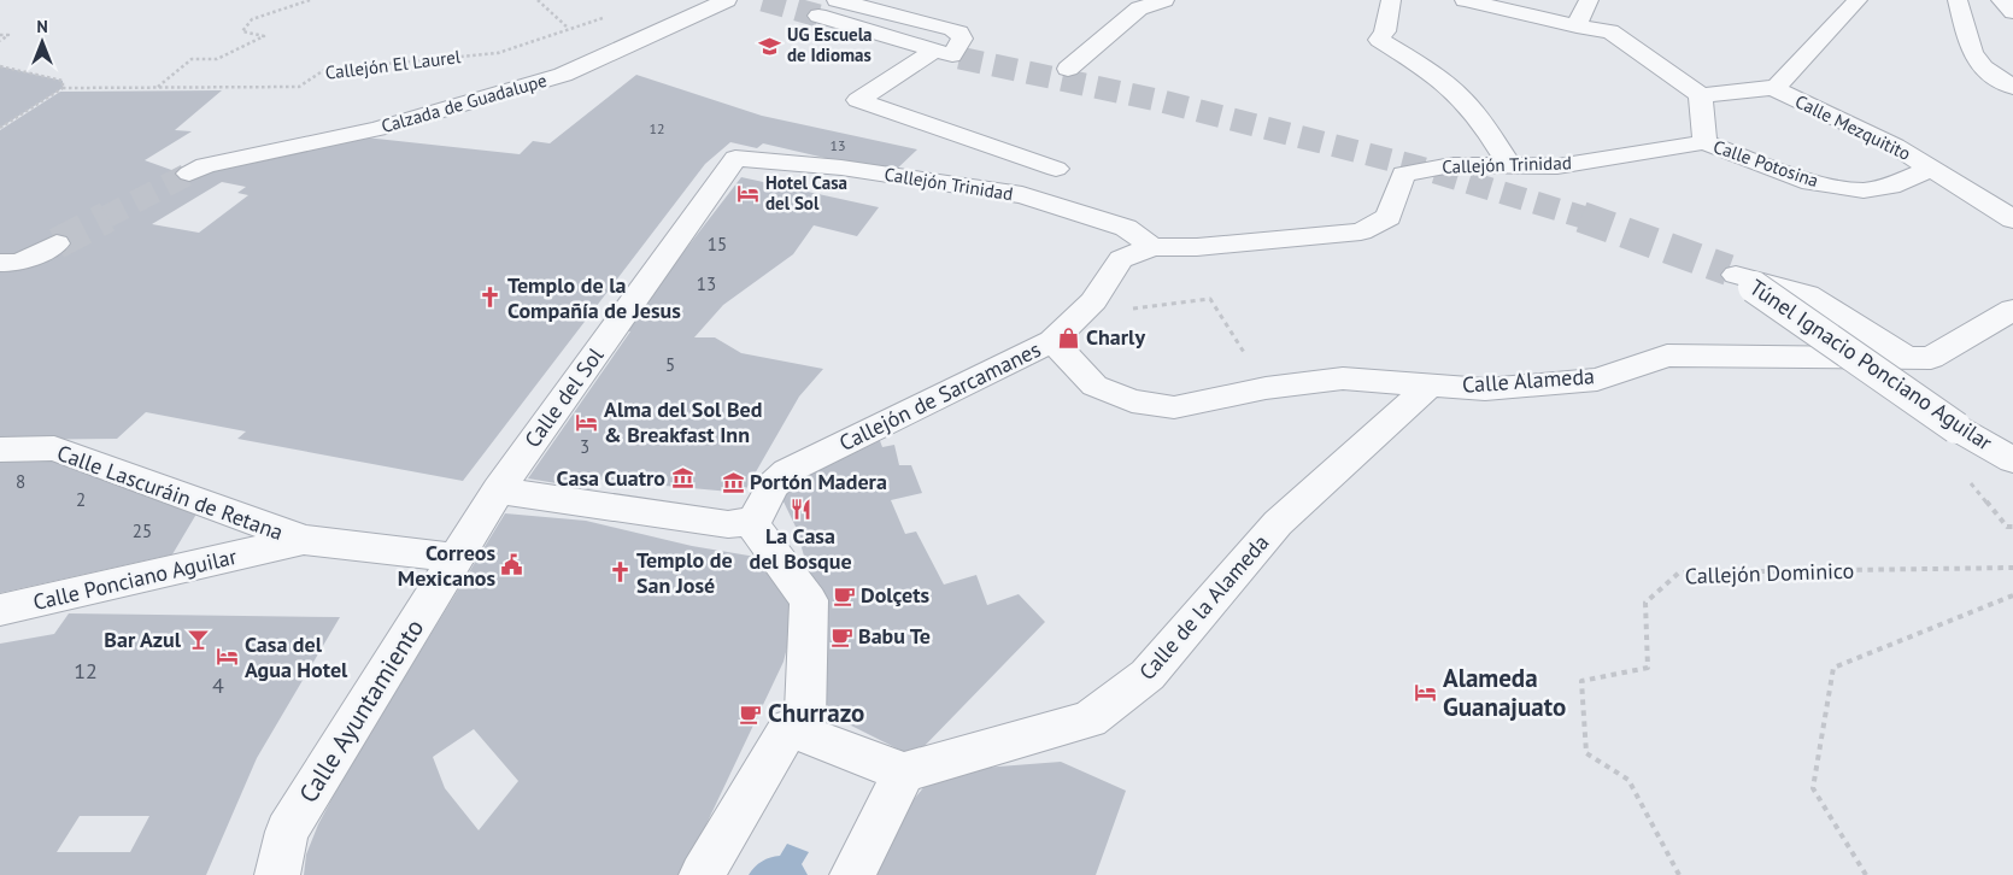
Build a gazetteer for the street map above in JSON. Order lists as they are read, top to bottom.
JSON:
{
  "streets": {
    "street": [
      "Calzada de Guadalupe",
      "Calle Mezquitito",
      "Calle Potosina",
      "Callejón Trinidad",
      "Túnel Ignacio Ponciano Aguilar",
      "Calle Alameda",
      "Callejón de Sarcamanes",
      "Calle del Sol",
      "Calle Lascuráin de Retana",
      "Calle Ponciano Aguilar",
      "Calle de la Alameda",
      "Calle Ayuntamiento"
    ],
    "path": ["Callejón El Laurel", "Callejón Dominico"]
  },
  "crossings": [
    ["Calle Mezquitito", "Calle Potosina"],
    ["Calle Potosina", "Callejón Trinidad"],
    ["Callejón Trinidad", "Calle Alameda"],
    ["Callejón Trinidad", "Callejón de Sarcamanes"],
    ["Callejón Trinidad", "Calle del Sol"],
    ["Túnel Ignacio Ponciano Aguilar", "Calle Alameda"],
    ["Calle Alameda", "Callejón de Sarcamanes"],
    ["Calle Alameda", "Calle de la Alameda"],
    ["Calle del Sol", "Calle Ayuntamiento"],
    ["Calle Lascuráin de Retana", "Calle Ponciano Aguilar"]
  ],
  "places": {
    "school or university": ["UG Escuela de Idiomas"],
    "hotel": [
      "Hotel Casa del Sol",
      "Alma del Sol Bed & Breakfast Inn",
      "Casa del Agua Hotel",
      "Alameda Guanajuato"
    ],
    "church": ["Templo de la Compañía de Jesus", "Templo de San José"],
    "shop": ["Charly"],
    "museum": ["Casa Cuatro", "Portón Madera"],
    "restaurant": ["La Casa del Bosque"],
    "public building": ["Correos Mexicanos"],
    "cafe": ["Dolçets", "Babu Te", "Churrazo"],
    "bar": ["Bar Azul"]
  },
  "house_numbers": [
    "12",
    "13",
    "15",
    "13",
    "5",
    "3",
    "8",
    "2",
    "25",
    "12",
    "4"
  ],
  "north": "top"
}
